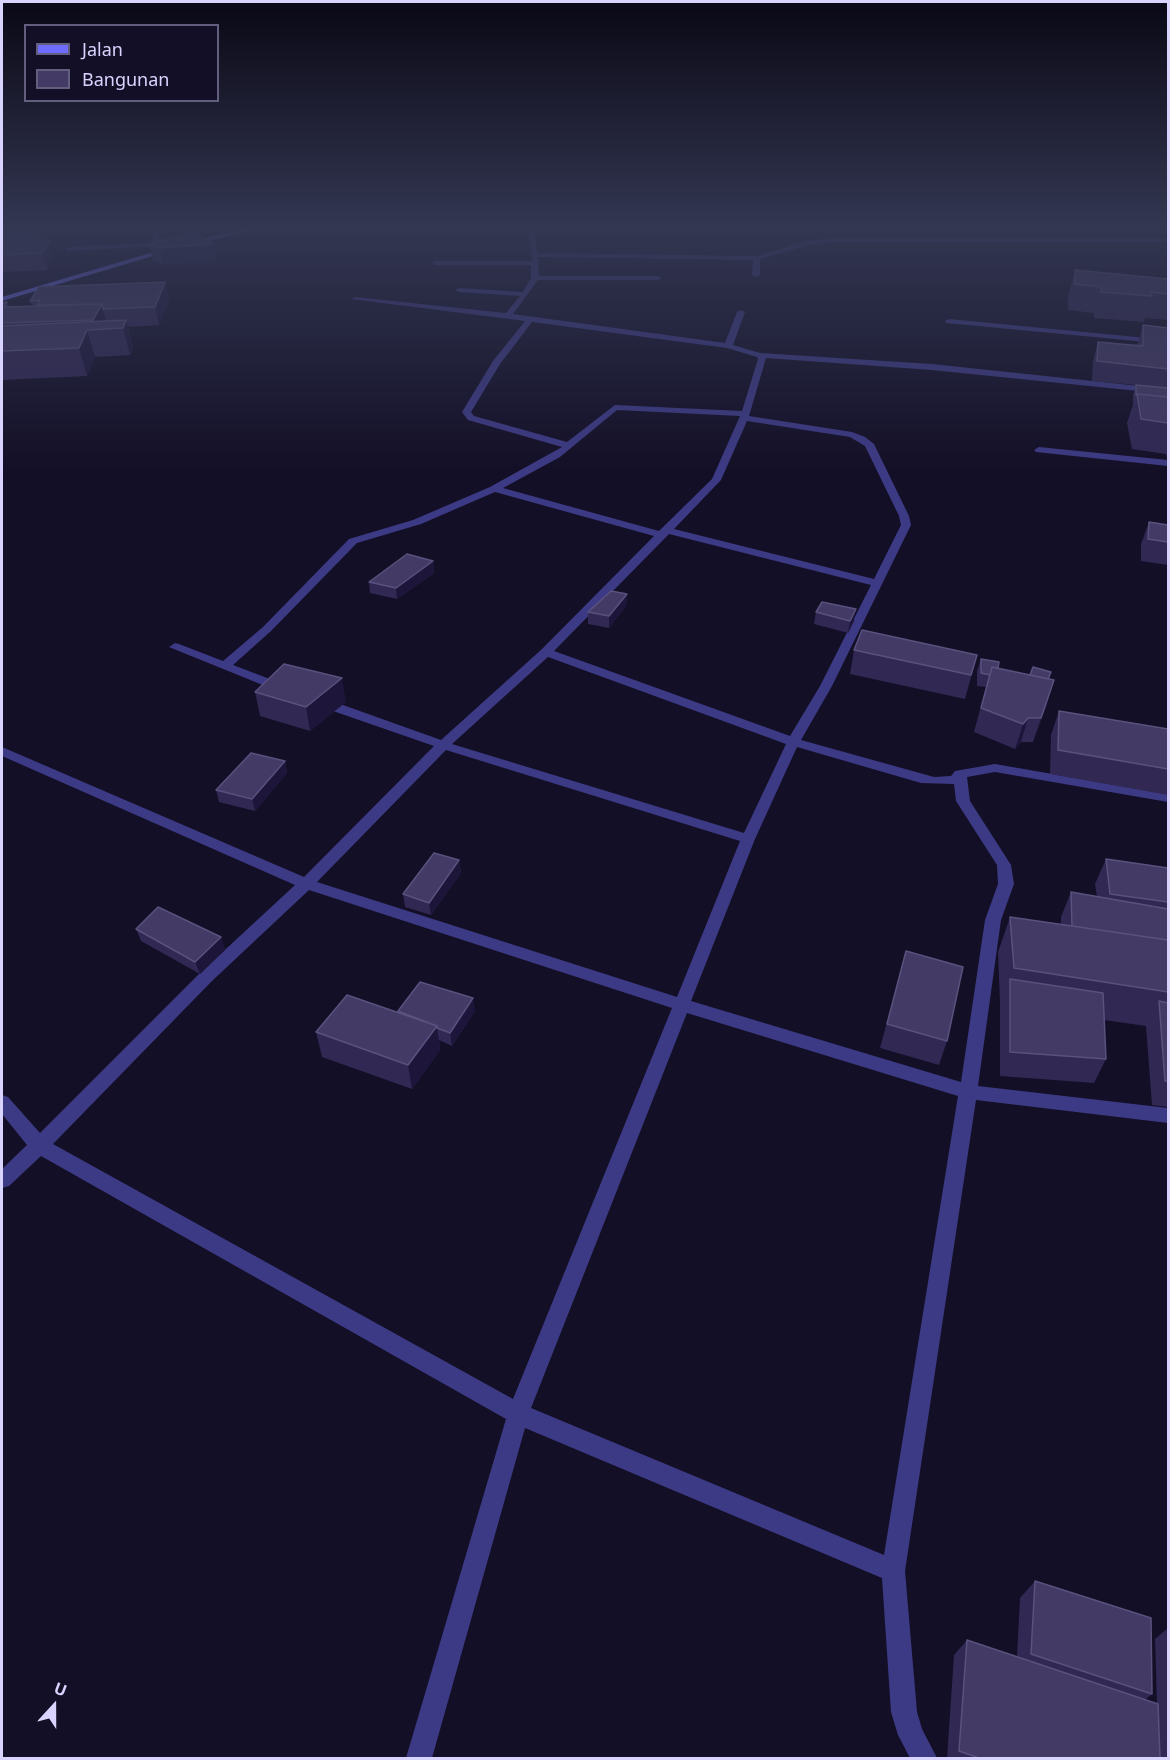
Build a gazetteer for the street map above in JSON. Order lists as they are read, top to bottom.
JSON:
{
  "legend": ["Jalan", "Bangunan"],
  "north": "top"
}
